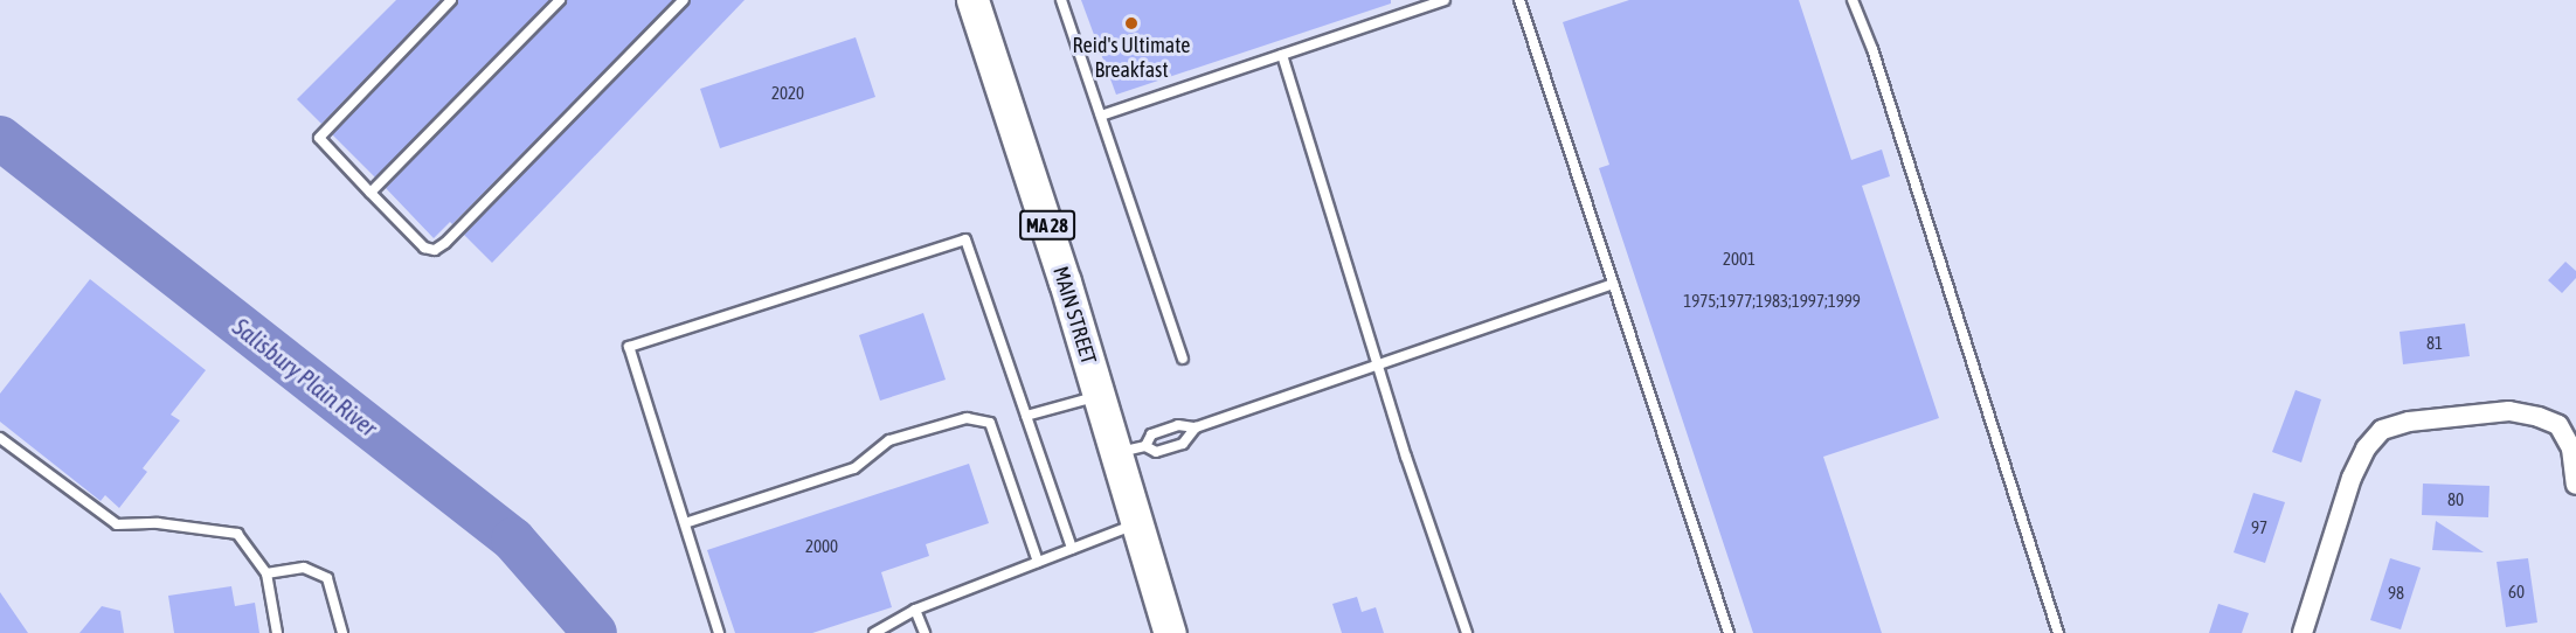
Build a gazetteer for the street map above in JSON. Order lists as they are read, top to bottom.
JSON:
{
  "streets": {
    "main road": ["MA 28", "MAIN STREET"]
  },
  "water": ["Salisbury Plain River"],
  "places": ["Reid's Ultimate Breakfast"],
  "house_numbers": [
    "2020",
    "2001",
    "1975;1977;1983;1997;1999",
    "81",
    "80",
    "97",
    "2000",
    "60",
    "98"
  ]
}
